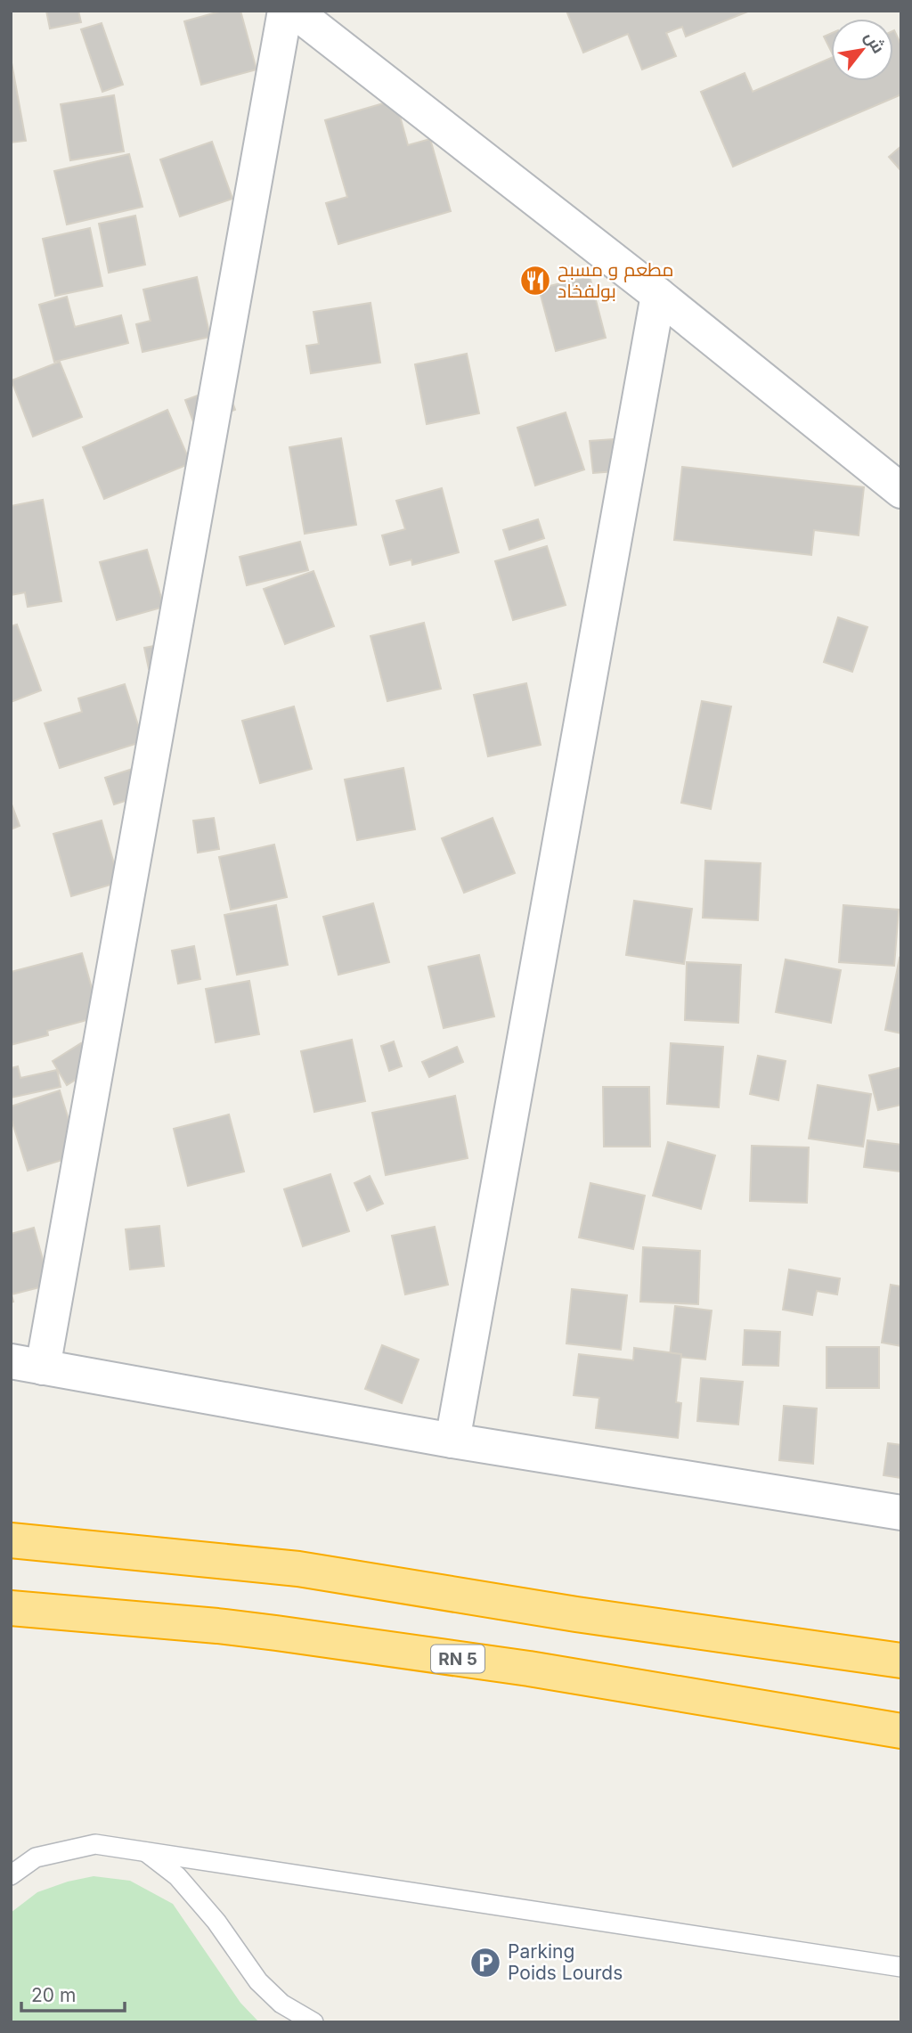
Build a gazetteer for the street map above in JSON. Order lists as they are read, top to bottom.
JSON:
{
  "streets": {
    "highway": ["RN 5"]
  },
  "places": {
    "restaurant": ["مطعم و مسبح بولفخاد"],
    "parking": ["Parking Poids Lourds"]
  },
  "scale_bar": "20 m",
  "north": "top right"
}
